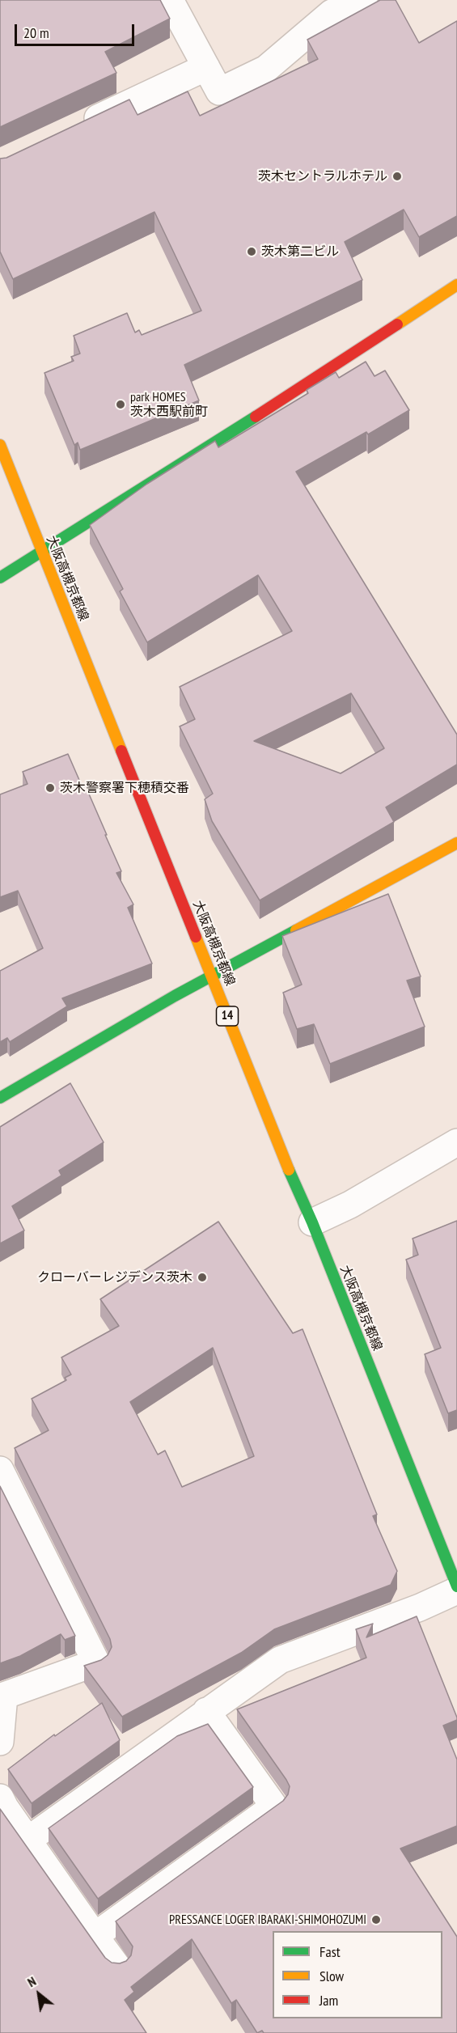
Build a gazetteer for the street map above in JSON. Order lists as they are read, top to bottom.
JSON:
{
  "streets": {
    "main road": ["大阪高槻京都線", "14"]
  },
  "places": [
    "茨木セントラルホテル",
    "茨木第二ビル",
    "park HOMES 茨木西駅前町",
    "茨木警察署下穂積交番",
    "クローバーレジデンス茨木",
    "PRESSANCE LOGER IBARAKI-SHIMOHOZUMI"
  ],
  "legend": ["Fast", "Slow", "Jam"],
  "scale_bar": "20 m",
  "north": "top left"
}
